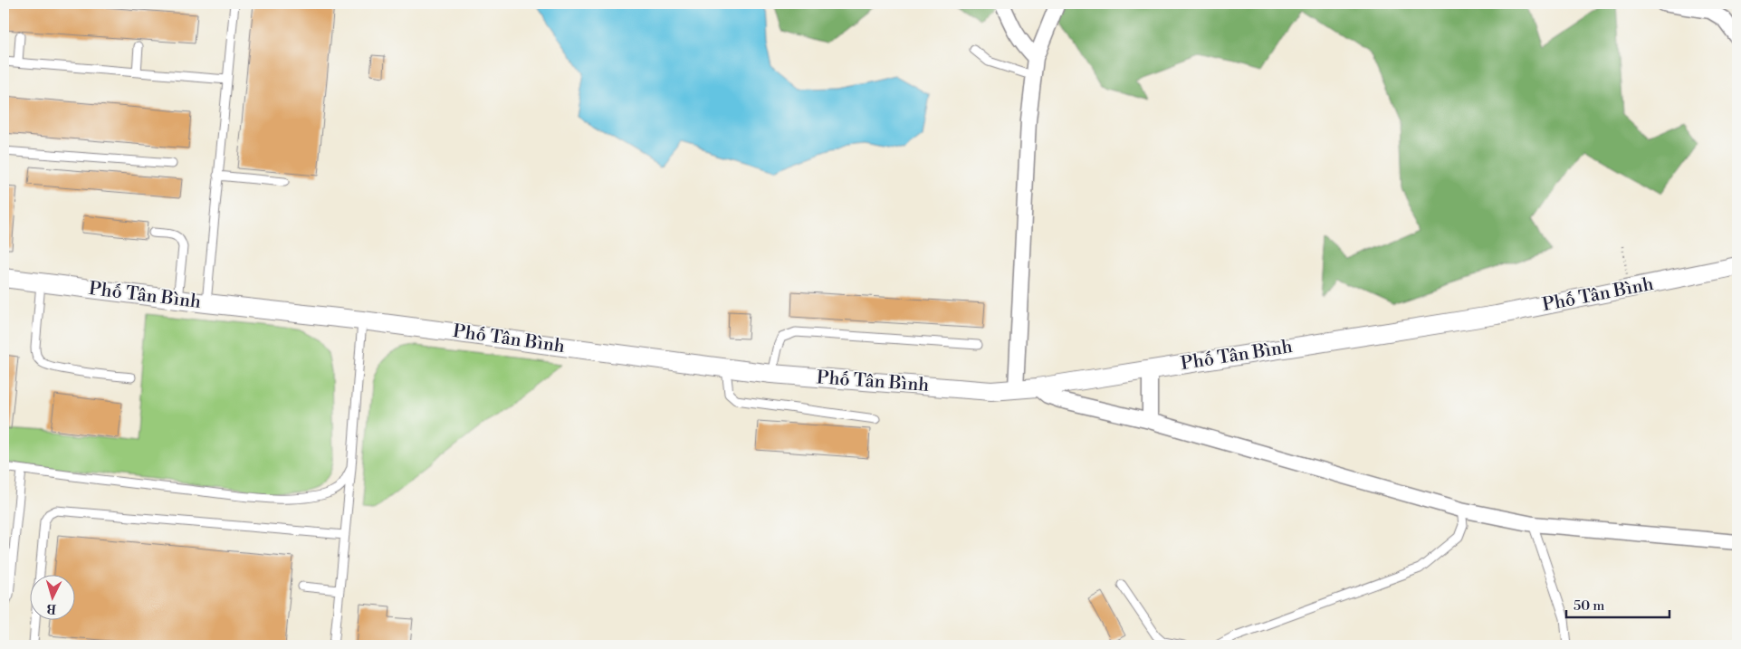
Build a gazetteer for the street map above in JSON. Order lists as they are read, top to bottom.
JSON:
{
  "streets": {
    "street": ["Phố Tân Bình"]
  },
  "scale_bar": "50 m",
  "north": "bottom"
}
